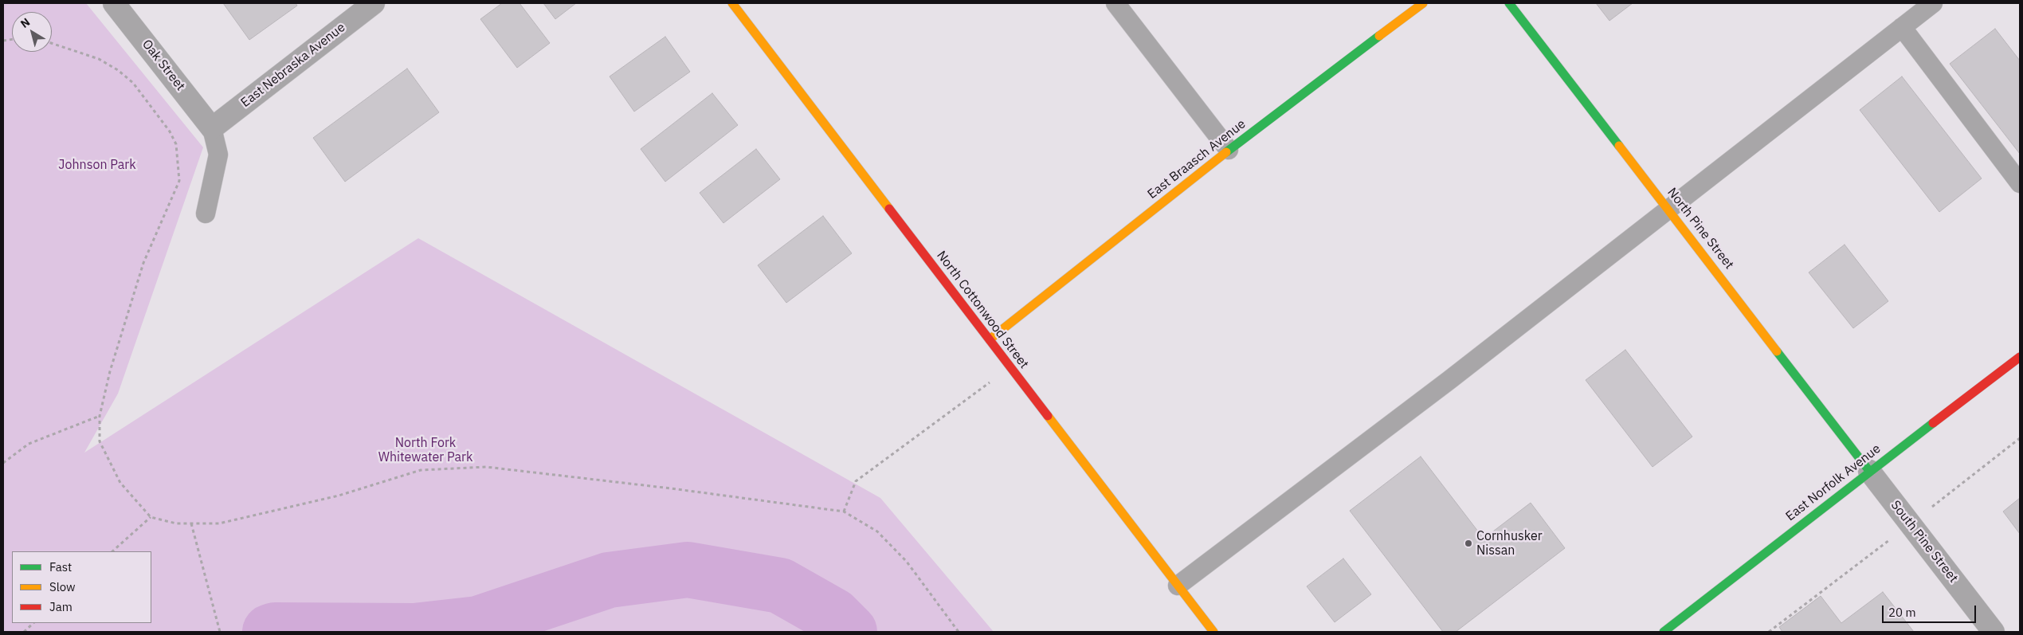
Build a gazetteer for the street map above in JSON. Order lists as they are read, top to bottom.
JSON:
{
  "streets": {
    "street": [
      "Oak Street",
      "East Nebraska Avenue",
      "East Braasch Avenue",
      "North Pine Street",
      "North Cottonwood Street",
      "East Norfolk Avenue",
      "South Pine Street"
    ]
  },
  "crossings": [
    ["Oak Street", "East Nebraska Avenue"],
    ["East Braasch Avenue", "North Cottonwood Street"],
    ["North Pine Street", "East Norfolk Avenue"],
    ["North Pine Street", "South Pine Street"],
    ["East Norfolk Avenue", "South Pine Street"]
  ],
  "parks": ["Johnson Park", "North Fork Whitewater Park"],
  "places": ["Cornhusker Nissan"],
  "legend": ["Fast", "Slow", "Jam"],
  "scale_bar": "20 m",
  "north": "top left"
}
